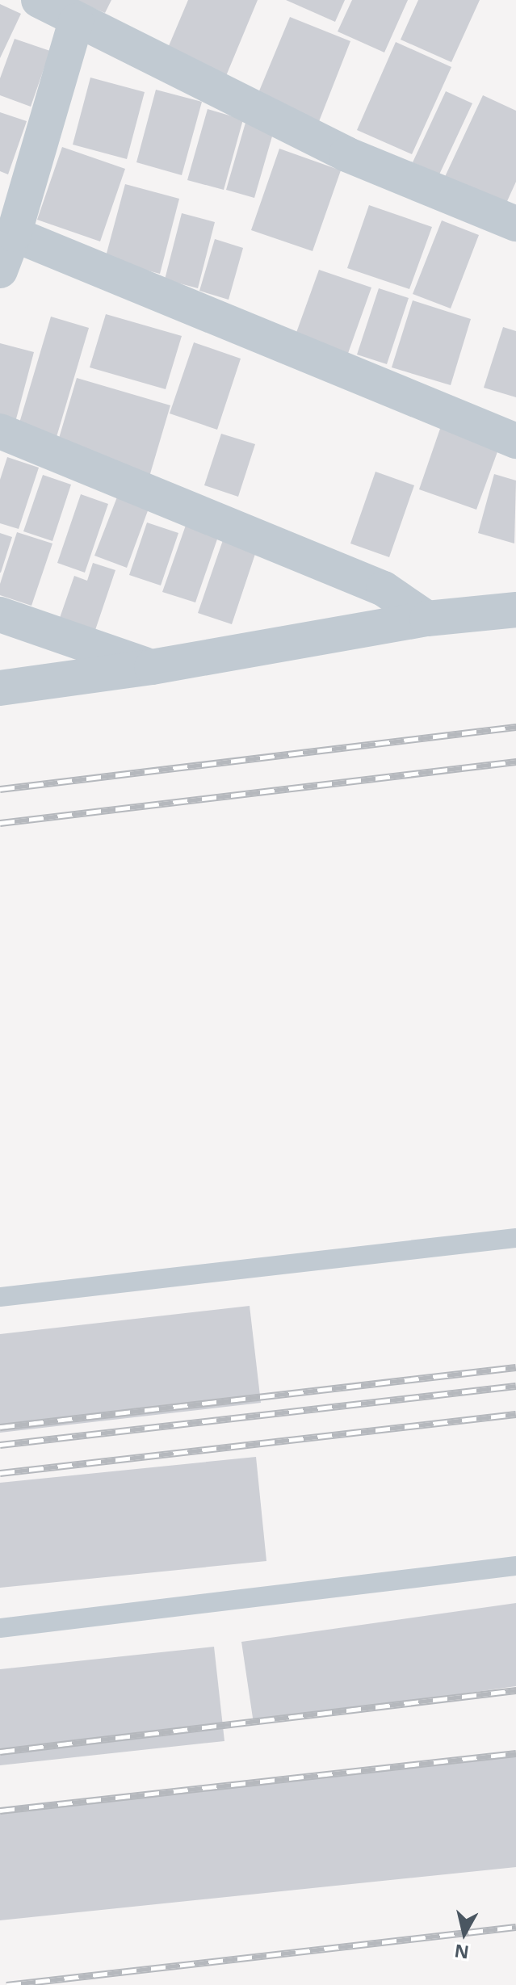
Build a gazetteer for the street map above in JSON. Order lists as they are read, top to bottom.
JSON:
{
  "north": "bottom"
}
